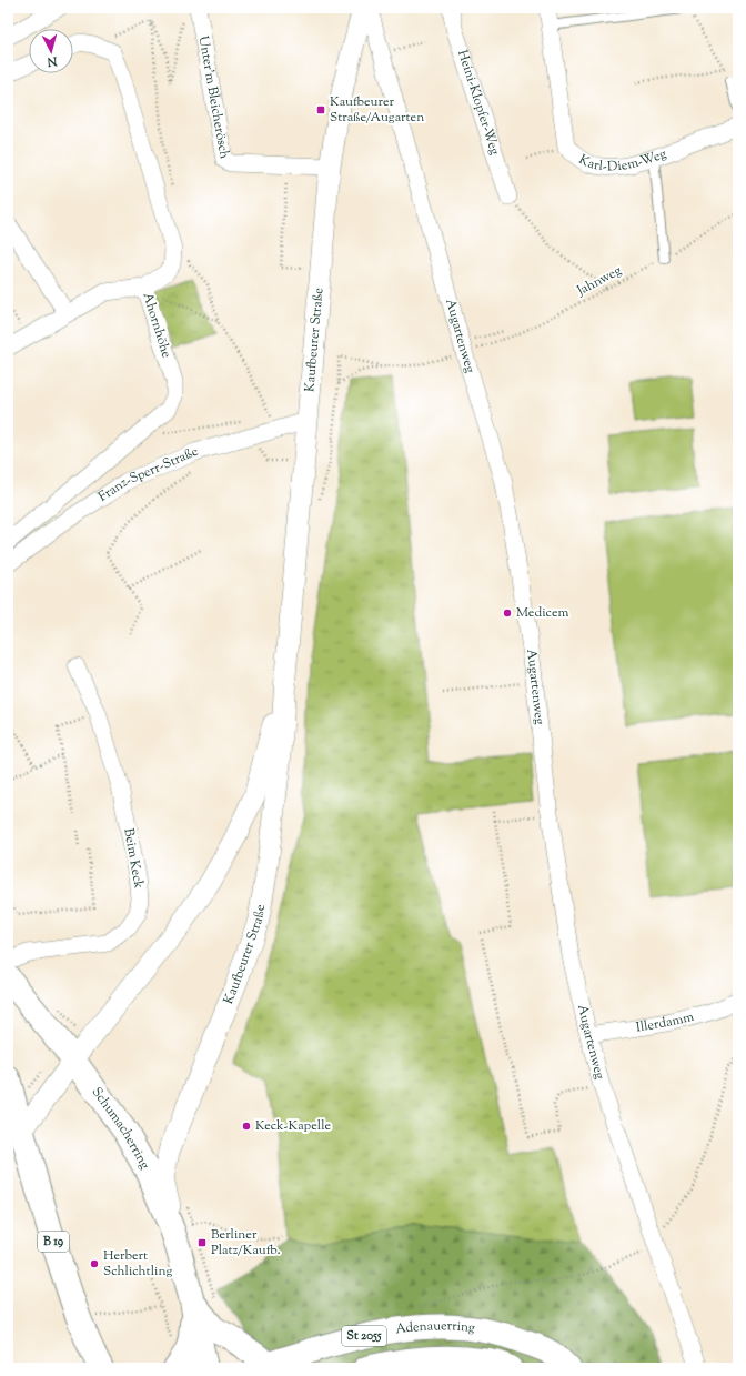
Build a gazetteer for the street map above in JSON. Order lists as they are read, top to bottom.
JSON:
{
  "streets": {
    "main road": [
      "Schumacherring",
      "B 19",
      "Adenauerring",
      "St 2055"
    ],
    "street": [
      "Unter'm Bleicherösch",
      "Heini-Klopfer-Weg",
      "Karl-Diem-Weg",
      "Ahornhöhe",
      "Augartenweg",
      "Kaufbeurer Straße",
      "Franz-Sperr-Straße",
      "Beim Keck",
      "Illerdamm"
    ],
    "path": ["Jahnweg"]
  },
  "crossings": [
    ["Unter'm Bleicherösch", "Kaufbeurer Straße"],
    ["Jahnweg", "Augartenweg"],
    ["Augartenweg", "Kaufbeurer Straße"],
    ["Augartenweg", "Illerdamm"],
    ["Kaufbeurer Straße", "Franz-Sperr-Straße"],
    ["Kaufbeurer Straße", "Schumacherring"],
    ["Kaufbeurer Straße", "B 19"]
  ],
  "places": {
    "transit": ["Kaufbeurer Straße/Augarten", "Berliner Platz/Kaufb."],
    "other": ["Medicem", "Keck-Kapelle", "Herbert Schlichtling"]
  },
  "north": "bottom"
}
